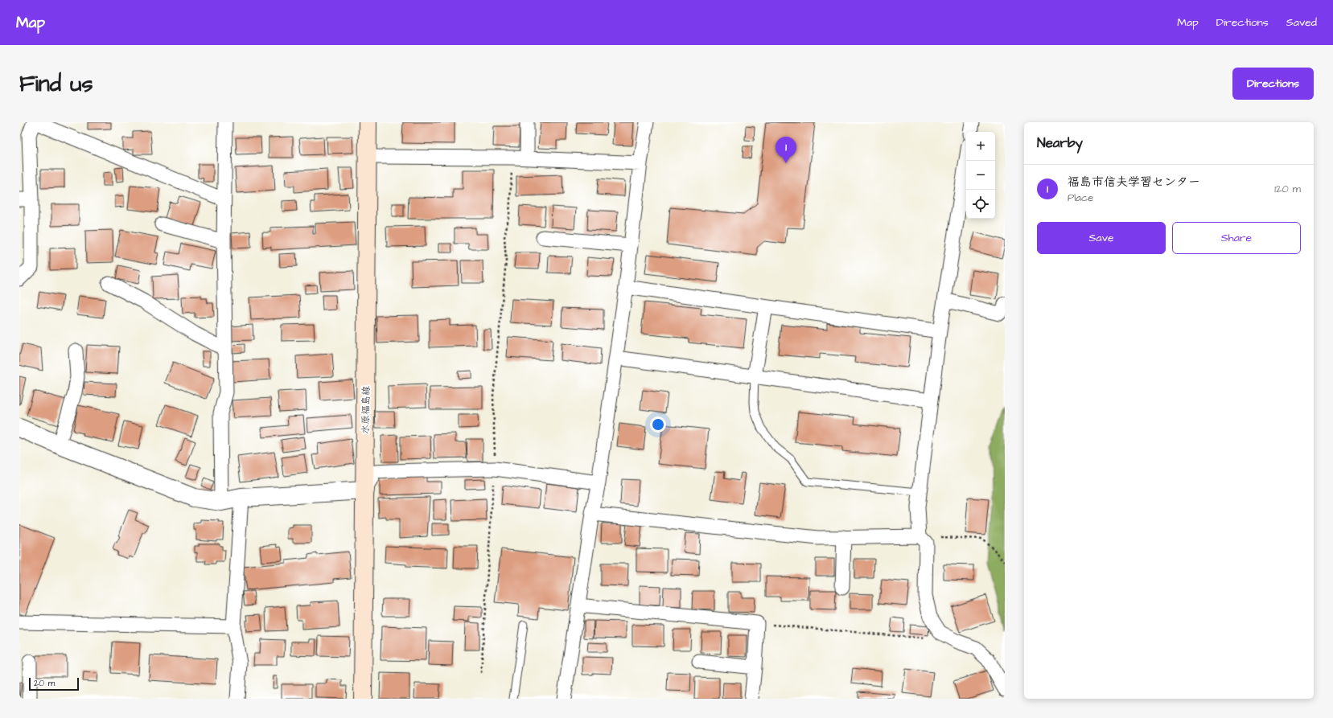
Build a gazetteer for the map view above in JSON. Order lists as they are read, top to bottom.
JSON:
{
  "streets": {
    "main road": ["水原福島線"]
  },
  "scale_bar": "20 m",
  "page": {
    "header": "Map",
    "nav": ["Map", "Directions", "Saved"],
    "buttons": [
      "Directions",
      ["Save", "Share"]
    ],
    "title": "Find us",
    "heading": "Nearby",
    "map_buttons": ["+", "−"],
    "pins": "1",
    "list": [
      {
        "mark": "1",
        "name": "福島市信夫学習センター",
        "note": "Place",
        "value": "120 m"
      }
    ],
    "scale": "20 m"
  }
}
